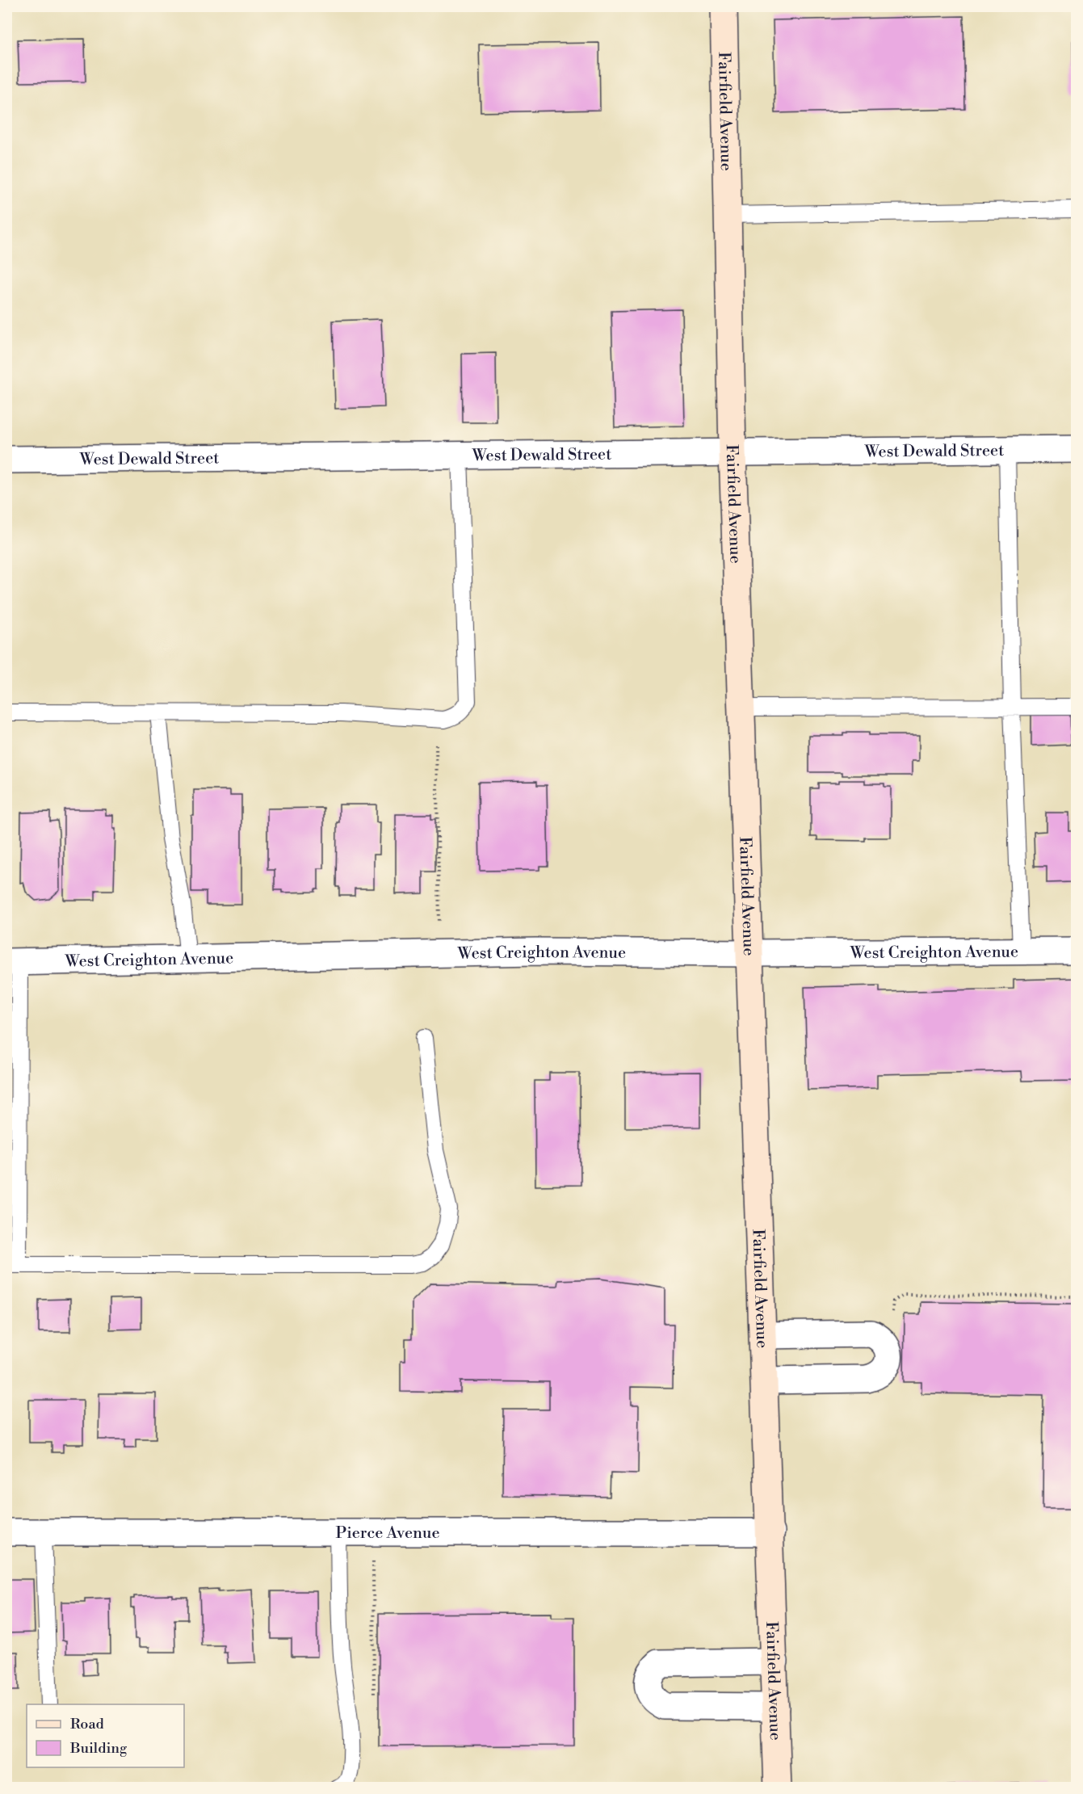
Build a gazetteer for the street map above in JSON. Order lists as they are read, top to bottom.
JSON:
{
  "streets": {
    "main road": ["Fairfield Avenue"],
    "street": ["West Dewald Street", "West Creighton Avenue", "Pierce Avenue"]
  },
  "crossings": [
    ["Fairfield Avenue", "West Dewald Street"],
    ["Fairfield Avenue", "West Creighton Avenue"],
    ["Fairfield Avenue", "Pierce Avenue"]
  ],
  "legend": ["Road", "Building"]
}
